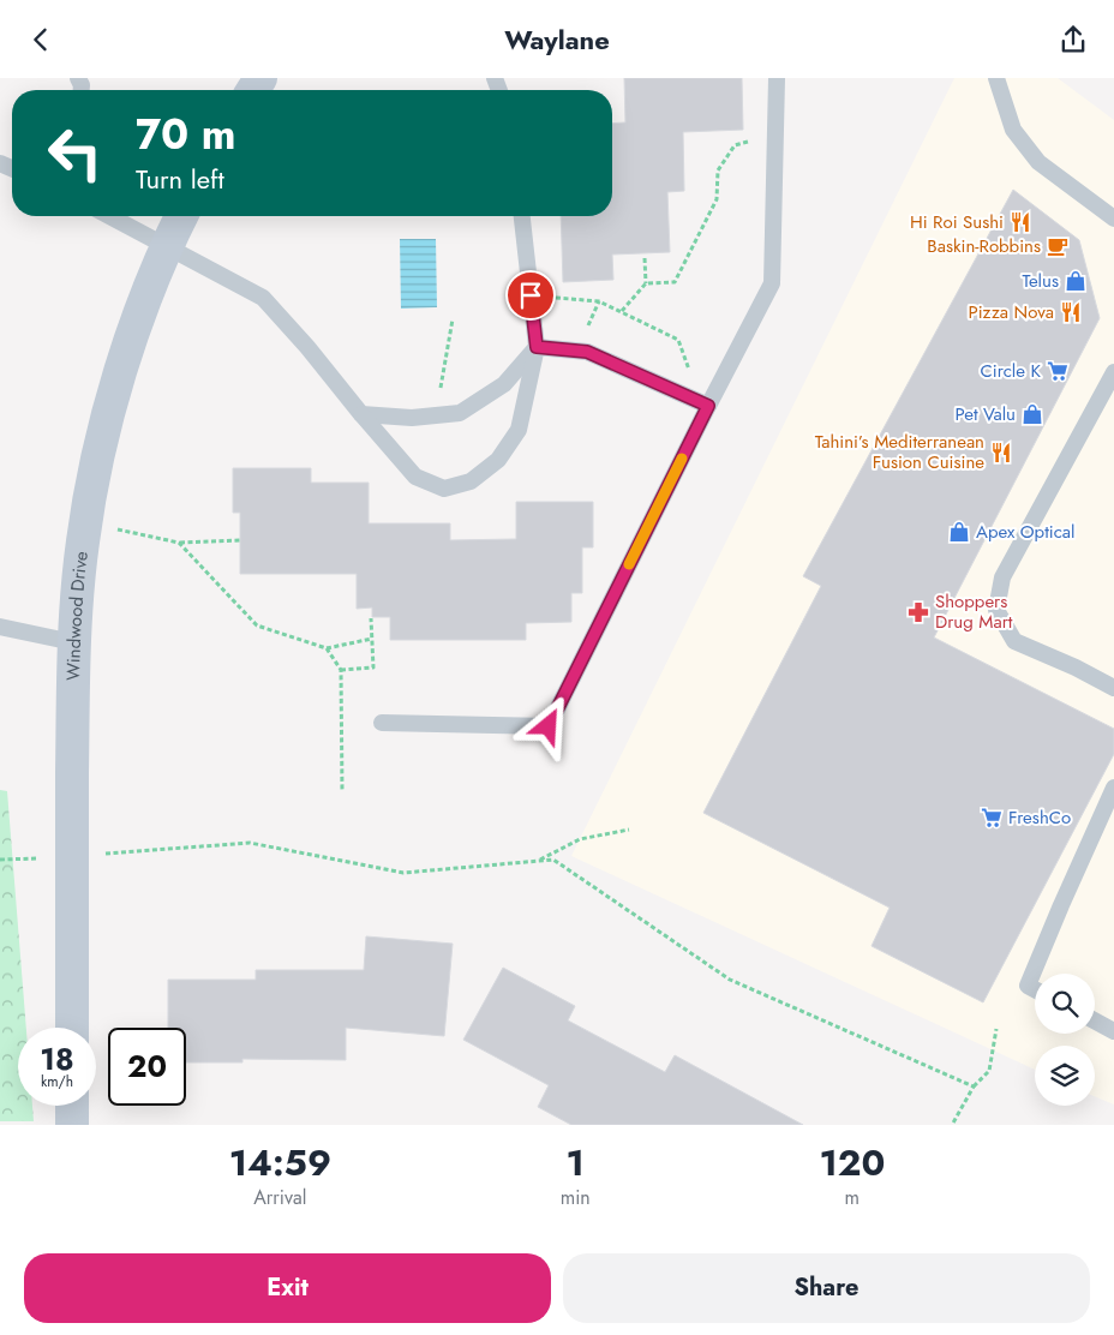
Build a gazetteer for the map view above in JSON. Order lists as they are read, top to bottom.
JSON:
{
  "streets": {
    "street": ["Windwood Drive"]
  },
  "places": {
    "restaurant": ["Hi Roi Sushi", "Pizza Nova", "Tahini’s Mediterranean Fusion Cuisine"],
    "cafe": ["Baskin-Robbins"],
    "shop": ["Telus", "Pet Valu", "Apex Optical"],
    "supermarket": ["Circle K", "FreshCo"],
    "pharmacy": ["Shoppers Drug Mart"]
  },
  "page": {
    "header": "Waylane",
    "turn": ["70 m", "Turn left"],
    "speed": "18 km/h",
    "limit": "20",
    "eta": [
      "14:59",
      "Arrival",
      "1",
      "min",
      "120",
      "m"
    ],
    "buttons": ["Exit", "Share"]
  }
}
